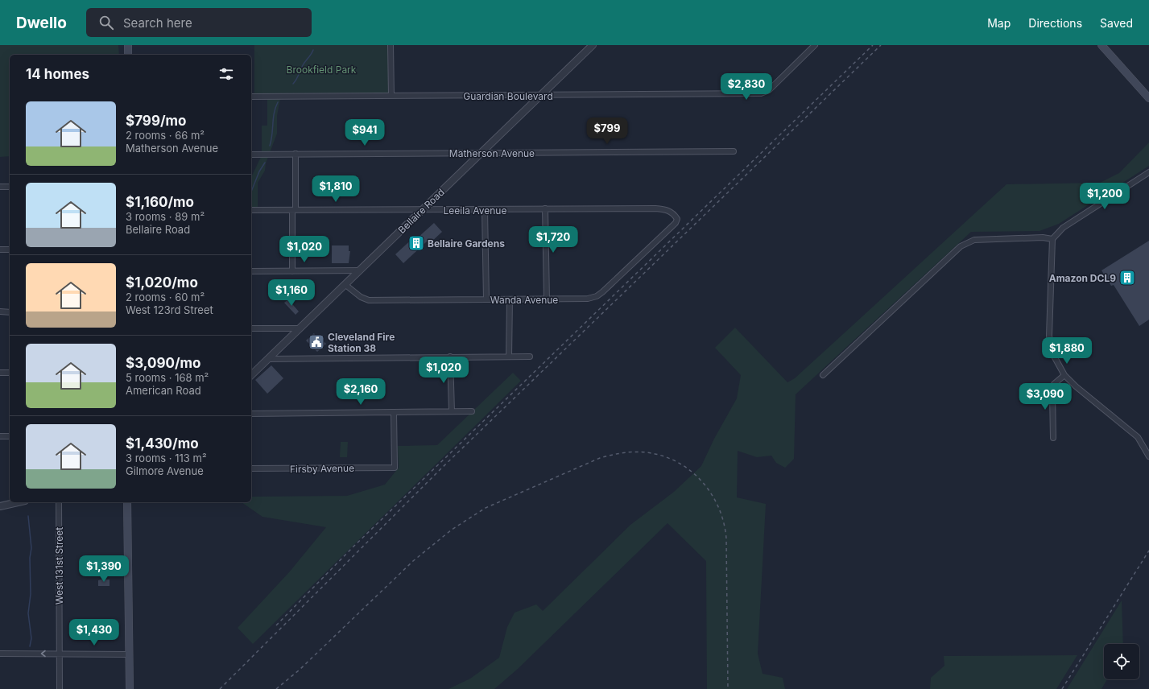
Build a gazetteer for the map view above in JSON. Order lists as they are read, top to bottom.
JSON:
{
  "streets": {
    "street": [
      "Guardian Boulevard",
      "Matherson Avenue",
      "Leeila Avenue",
      "Bellaire Road",
      "Wanda Avenue",
      "Firsby Avenue",
      "West 131st Street"
    ]
  },
  "crossings": [
    ["Guardian Boulevard", "Bellaire Road"],
    ["Matherson Avenue", "Bellaire Road"],
    ["Leeila Avenue", "Bellaire Road"],
    ["Leeila Avenue", "Wanda Avenue"],
    ["Bellaire Road", "Wanda Avenue"]
  ],
  "parks": ["Brookfield Park"],
  "places": {
    "building": ["Bellaire Gardens", "Amazon DCL9"],
    "public building": ["Cleveland Fire Station 38"]
  },
  "page": {
    "header": "Dwello",
    "search": "Search here",
    "nav": ["Map", "Directions", "Saved"],
    "heading": "14 homes",
    "price": [
      "$2,830",
      "$799",
      "$941",
      "$1,810",
      "$1,200",
      "$1,720",
      "$1,020",
      "$1,160",
      "$1,880",
      "$1,020",
      "$2,160",
      "$3,090",
      "$1,390",
      "$1,430"
    ],
    "list": [
      {
        "name": "$799/mo",
        "note": "2 rooms · 66 m² · Matherson Avenue"
      },
      {
        "name": "$1,160/mo",
        "note": "3 rooms · 89 m² · Bellaire Road"
      },
      {
        "name": "$1,020/mo",
        "note": "2 rooms · 60 m² · West 123rd Street"
      },
      {
        "name": "$3,090/mo",
        "note": "5 rooms · 168 m² · American Road"
      },
      {
        "name": "$1,430/mo",
        "note": "3 rooms · 113 m² · Gilmore Avenue"
      }
    ]
  }
}
